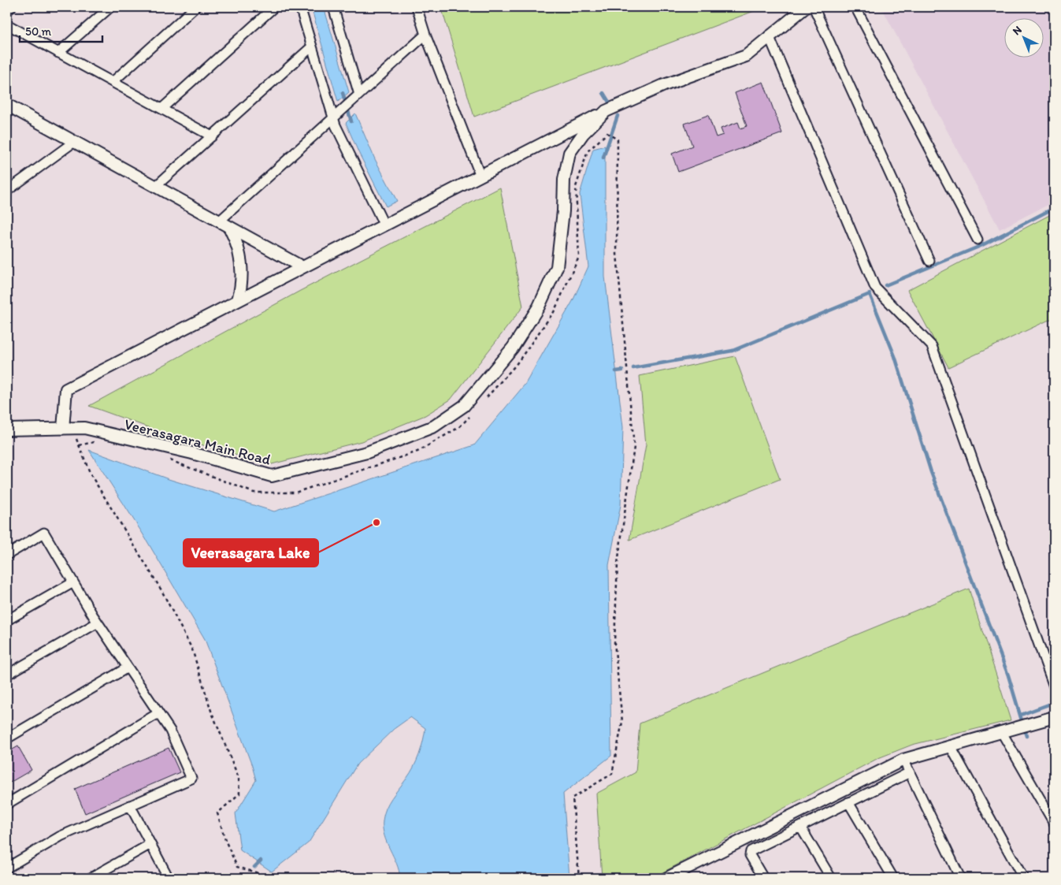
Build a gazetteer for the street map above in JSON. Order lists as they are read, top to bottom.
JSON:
{
  "streets": {
    "street": ["Veerasagara Main Road"]
  },
  "places": ["Veerasagara Lake"],
  "scale_bar": "50 m",
  "north": "top left"
}
